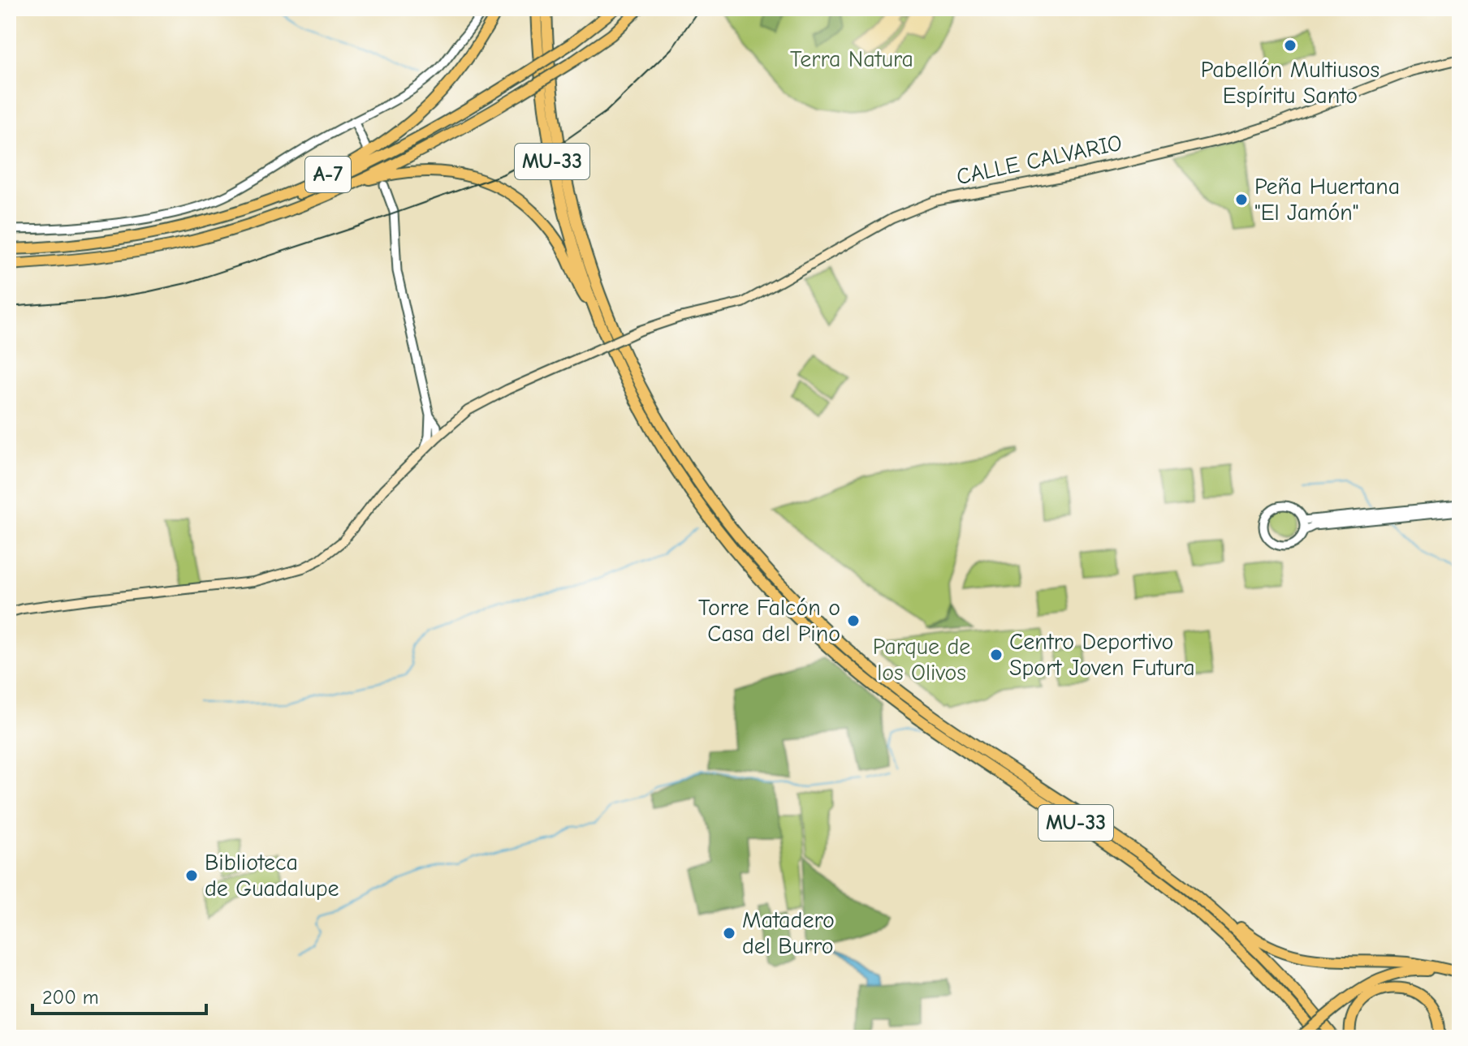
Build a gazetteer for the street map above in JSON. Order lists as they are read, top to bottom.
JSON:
{
  "streets": {
    "highway": ["MU-33", "A-7"],
    "main road": ["CALLE CALVARIO"]
  },
  "parks": ["Terra Natura", "Parque de los Olivos"],
  "places": [
    "Pabellón Multiusos Espíritu Santo",
    "Peña Huertana \"El Jamón\"",
    "Torre Falcón o Casa del Pino",
    "Centro Deportivo Sport Joven Futura",
    "Biblioteca de Guadalupe",
    "Matadero del Burro"
  ],
  "scale_bar": "200 m"
}
